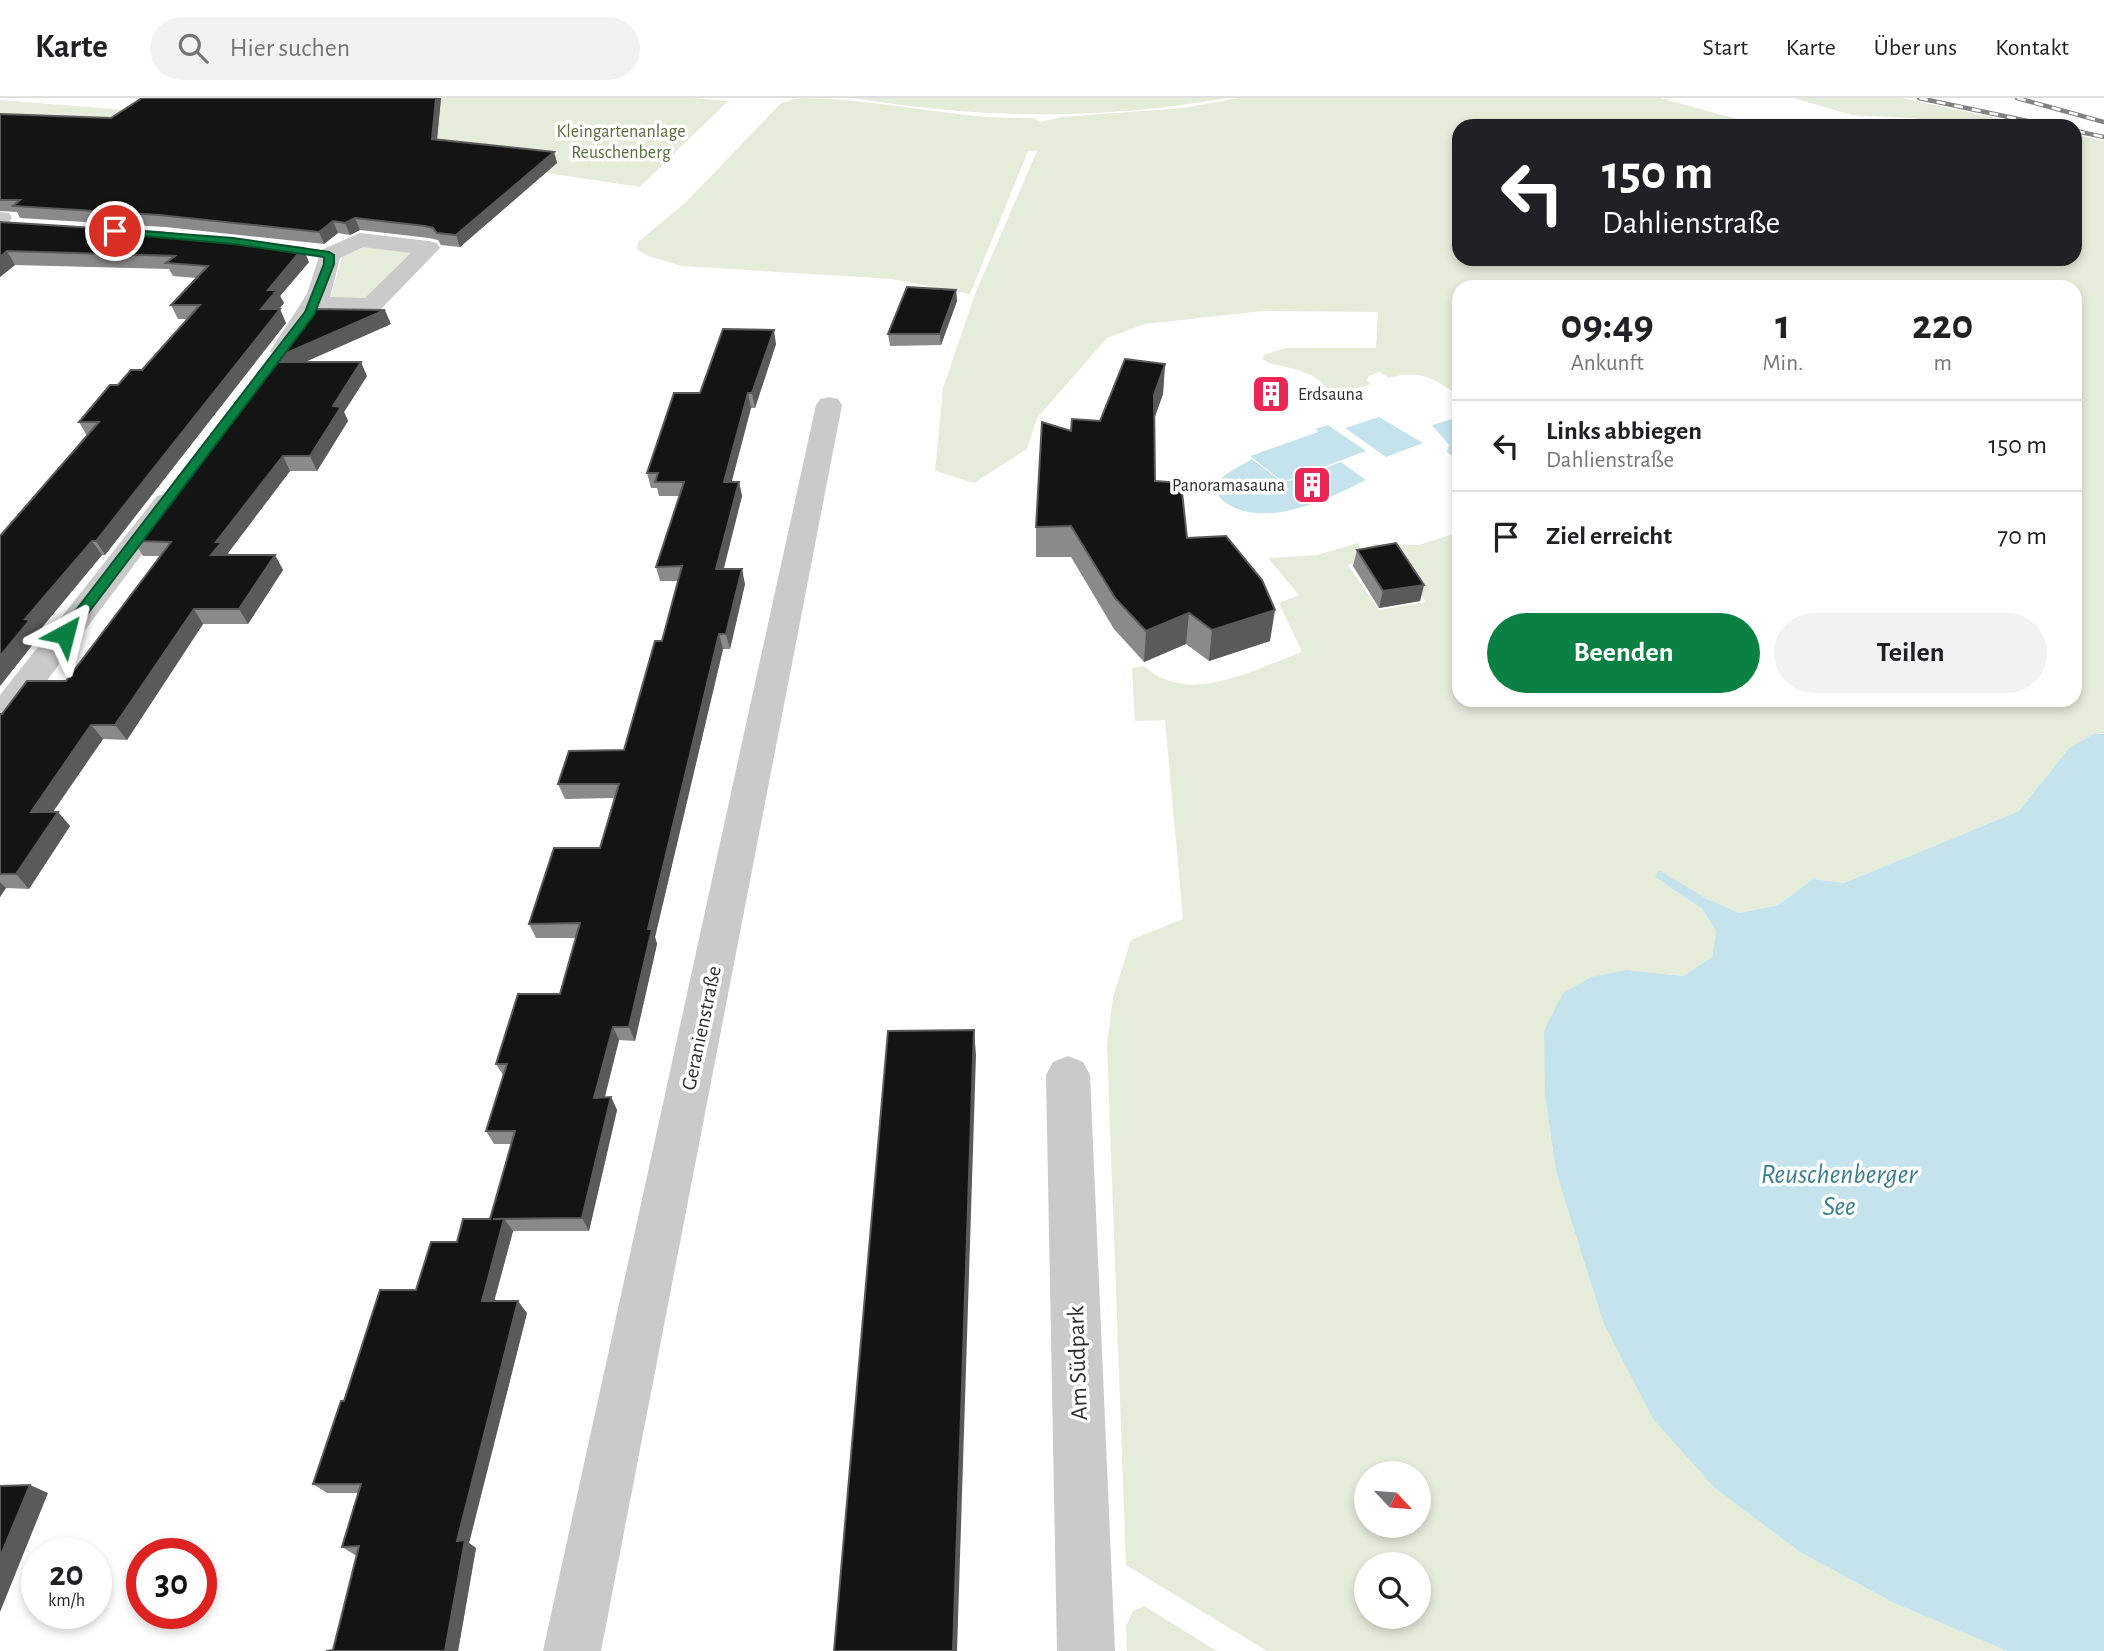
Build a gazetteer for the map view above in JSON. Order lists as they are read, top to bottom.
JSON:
{
  "streets": {
    "street": ["Geranienstraße", "Am Südpark"]
  },
  "water": ["Reuschenberger See"],
  "parks": ["Kleingartenanlage Reuschenberg"],
  "places": {
    "building": ["Erdsauna", "Panoramasauna"]
  },
  "north": "bottom right",
  "page": {
    "header": "Karte",
    "search": "Hier suchen",
    "nav": [
      "Start",
      "Karte",
      "Über uns",
      "Kontakt"
    ],
    "turn": ["150 m", "Dahlienstraße"],
    "eta": [
      "09:49",
      "Ankunft",
      "1",
      "Min.",
      "220",
      "m"
    ],
    "list": [
      {
        "name": "Links abbiegen",
        "note": "Dahlienstraße",
        "value": "150 m"
      },
      {
        "name": "Ziel erreicht",
        "value": "70 m"
      }
    ],
    "buttons": ["Beenden", "Teilen"],
    "speed": "20 km/h",
    "limit": "30"
  }
}
